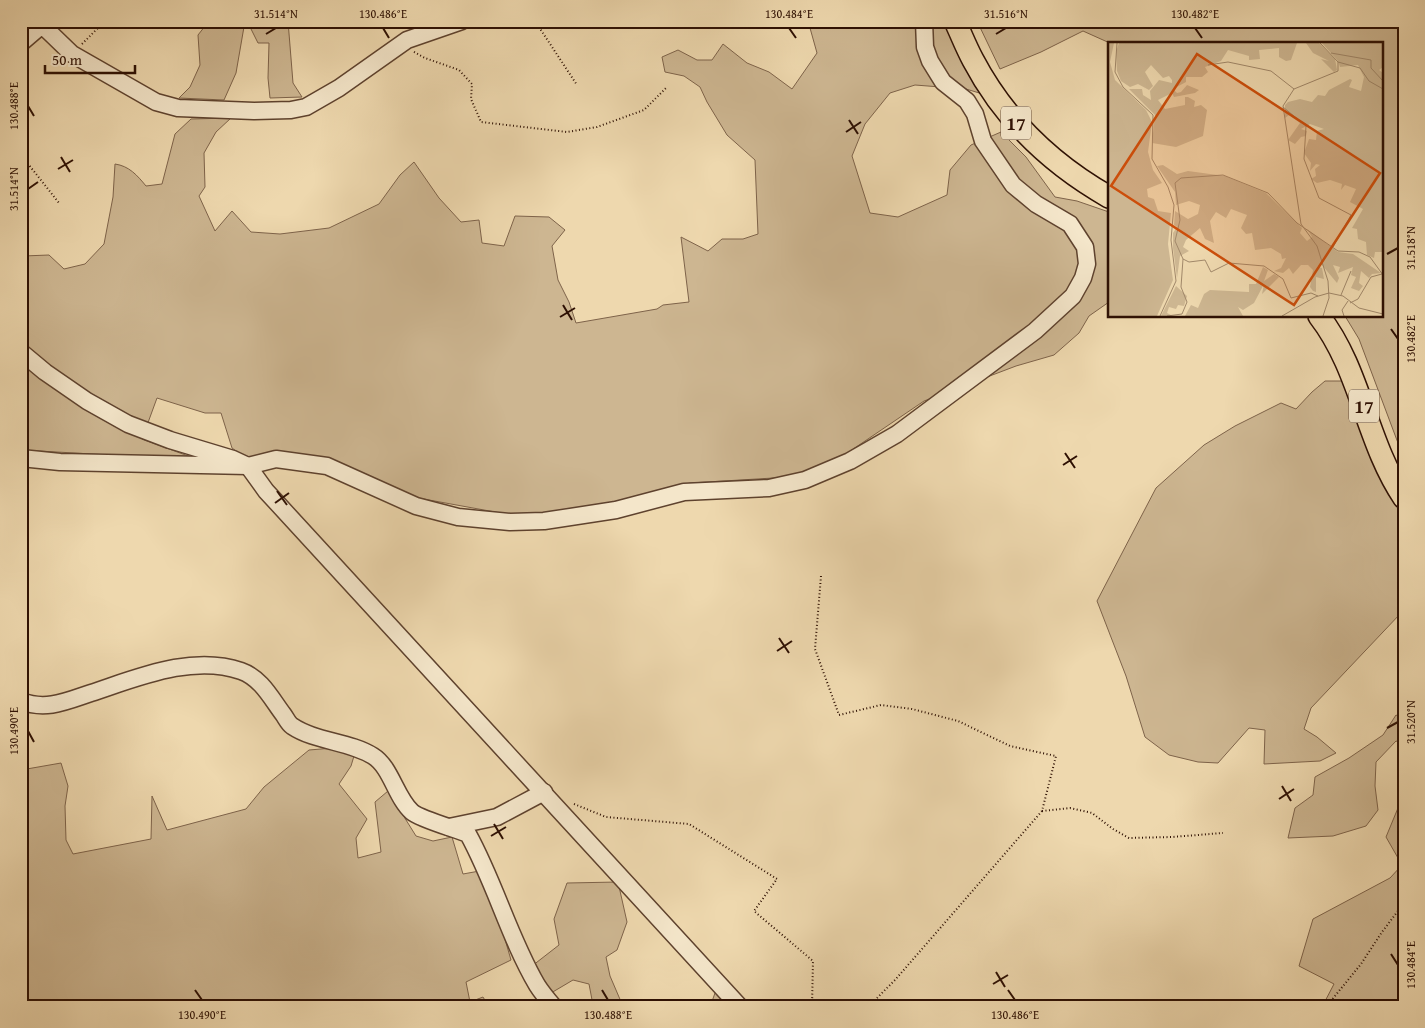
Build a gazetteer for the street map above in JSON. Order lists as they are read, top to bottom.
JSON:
{
  "streets": {
    "main road": ["17"]
  },
  "scale_bar": "50 m",
  "coordinates": [
    "31.514°N",
    "130.486°E",
    "130.484°E",
    "31.516°N",
    "130.482°E",
    "130.488°E",
    "31.518°N",
    "31.520°N",
    "130.490°E"
  ]
}
